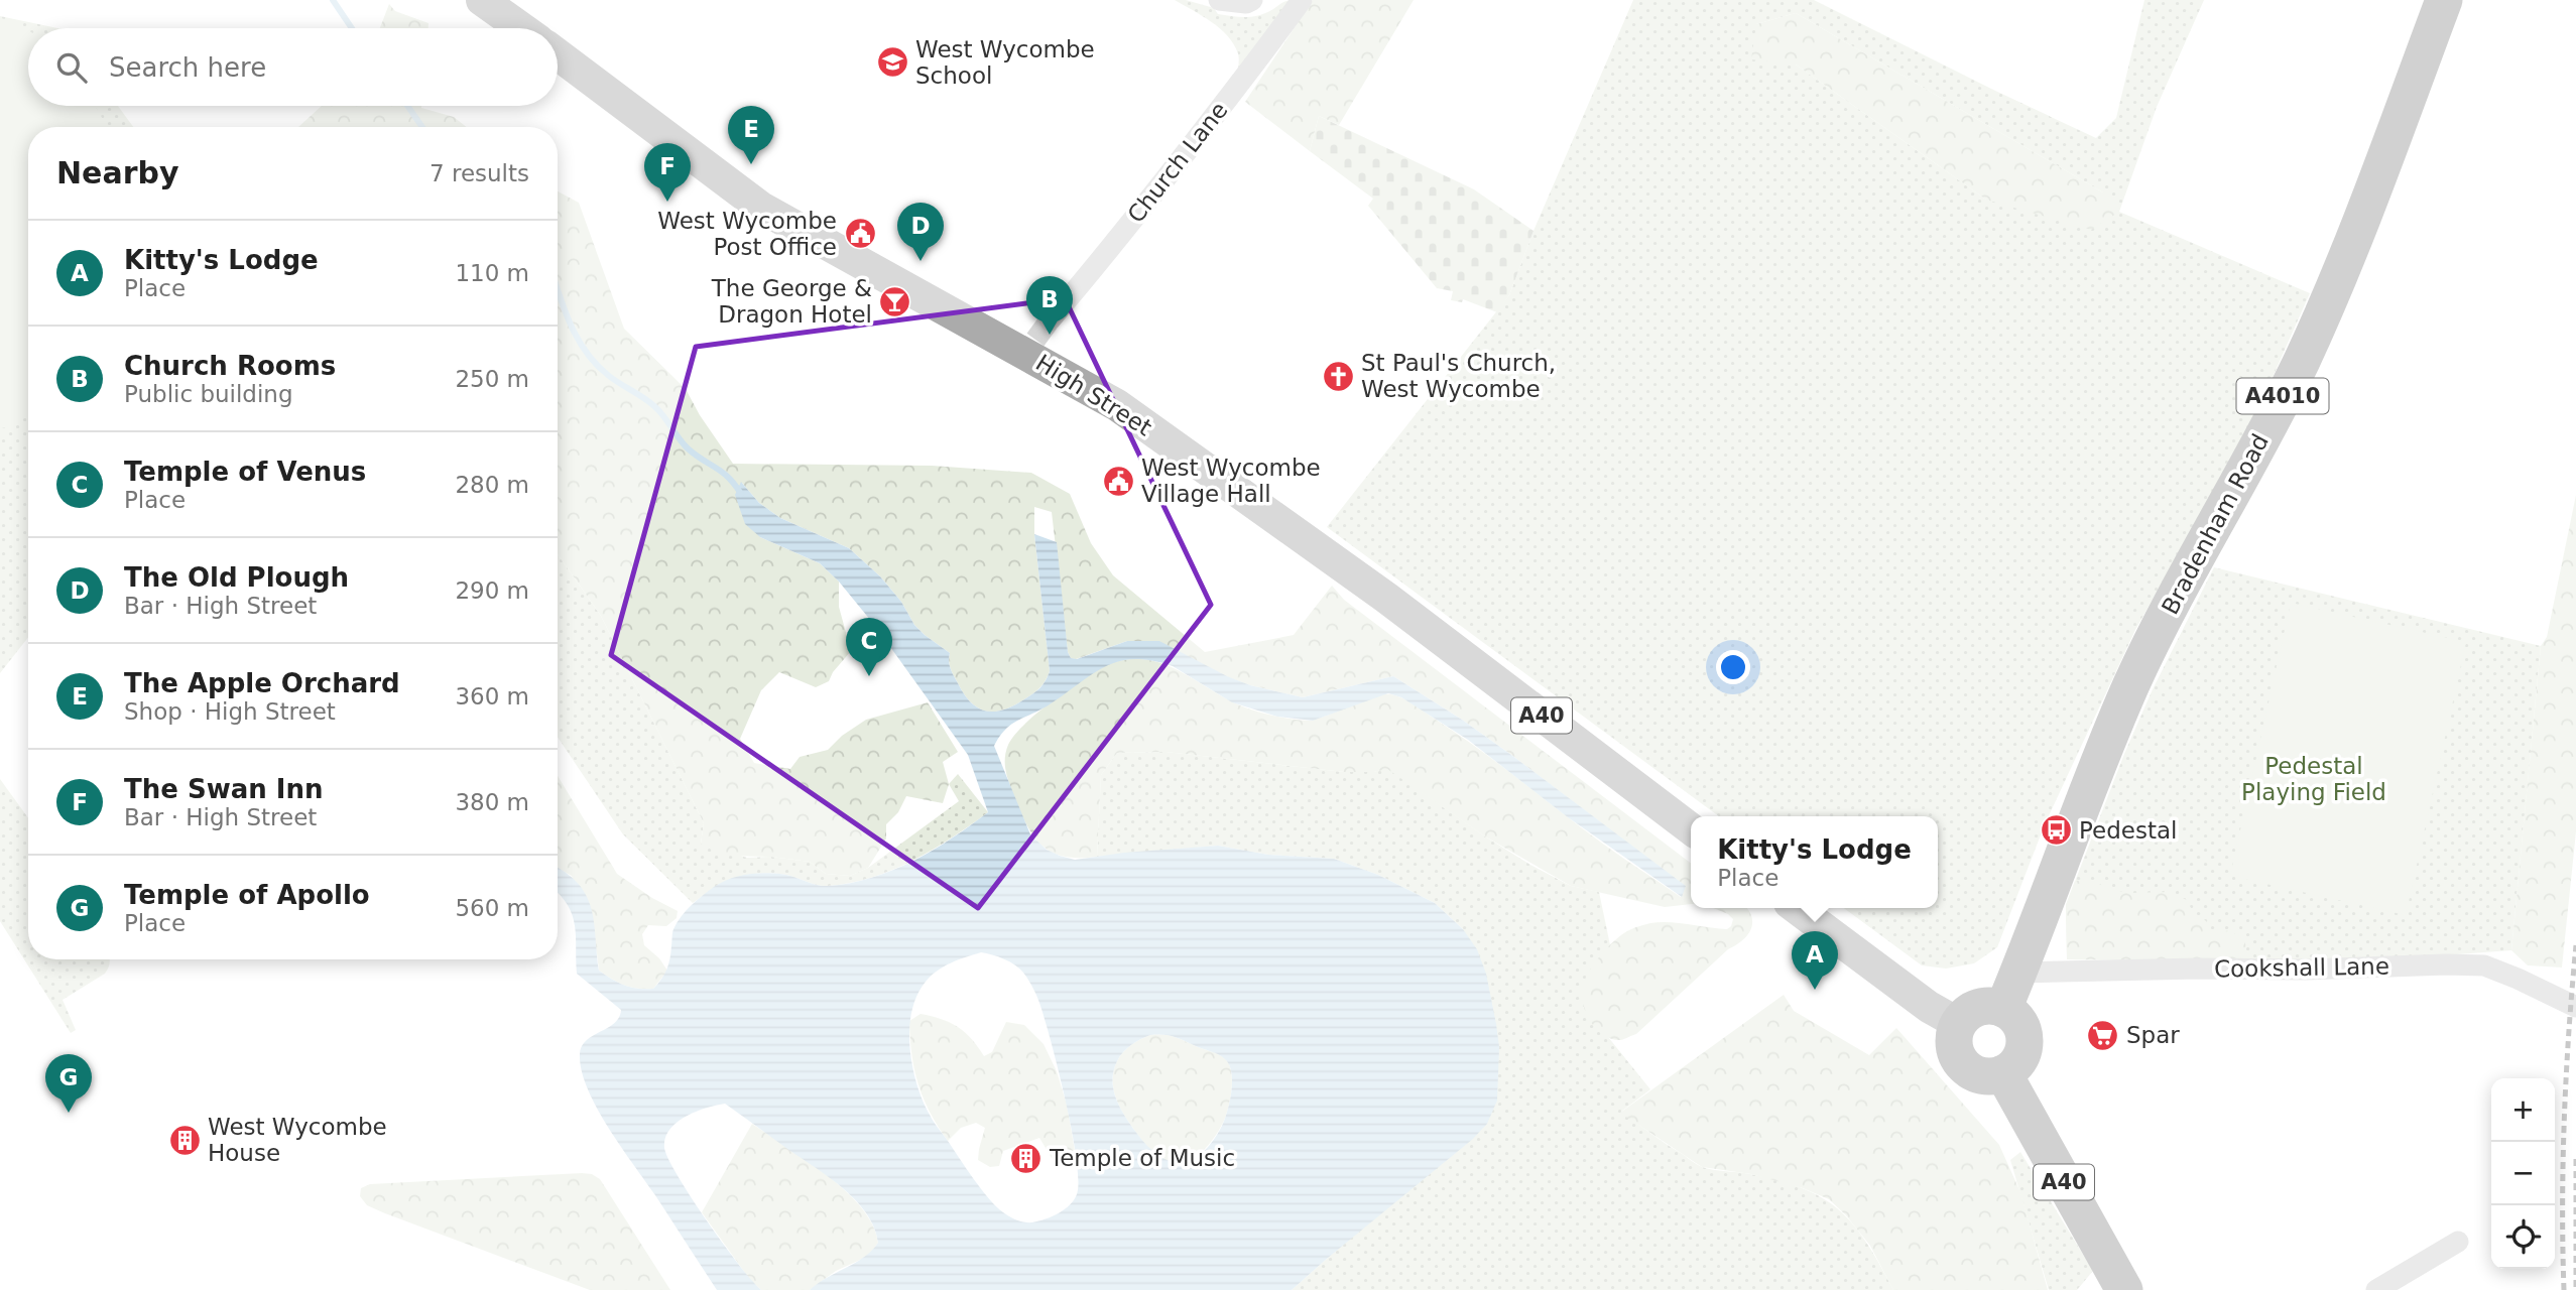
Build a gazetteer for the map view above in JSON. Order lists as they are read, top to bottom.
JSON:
{
  "streets": {
    "highway": ["A4010", "Bradenham Road", "A40"],
    "main road": ["High Street"],
    "street": ["Church Lane", "Cookshall Lane"]
  },
  "crossings": [
    ["Bradenham Road", "A40"],
    ["Bradenham Road", "Cookshall Lane"]
  ],
  "parks": ["Pedestal Playing Field"],
  "places": {
    "school or university": ["West Wycombe School"],
    "public building": ["West Wycombe Post Office", "West Wycombe Village Hall"],
    "bar": ["The George & Dragon Hotel"],
    "church": ["St Paul's Church, West Wycombe"],
    "bus stop": ["Pedestal"],
    "supermarket": ["Spar"],
    "building": ["West Wycombe House", "Temple of Music"]
  },
  "page": {
    "search": "Search here",
    "pins": [
      "E",
      "F",
      "D",
      "B",
      "C",
      "A",
      "G"
    ],
    "heading": ["Nearby", "7 results"],
    "list": [
      {
        "mark": "A",
        "name": "Kitty's Lodge",
        "note": "Place",
        "value": "110 m"
      },
      {
        "mark": "B",
        "name": "Church Rooms",
        "note": "Public building",
        "value": "250 m"
      },
      {
        "mark": "C",
        "name": "Temple of Venus",
        "note": "Place",
        "value": "280 m"
      },
      {
        "mark": "D",
        "name": "The Old Plough",
        "note": "Bar · High Street",
        "value": "290 m"
      },
      {
        "mark": "E",
        "name": "The Apple Orchard",
        "note": "Shop · High Street",
        "value": "360 m"
      },
      {
        "mark": "F",
        "name": "The Swan Inn",
        "note": "Bar · High Street",
        "value": "380 m"
      },
      {
        "mark": "G",
        "name": "Temple of Apollo",
        "note": "Place",
        "value": "560 m"
      }
    ],
    "popup": ["Kitty's Lodge", "Place"],
    "map_buttons": ["+", "−"]
  }
}
